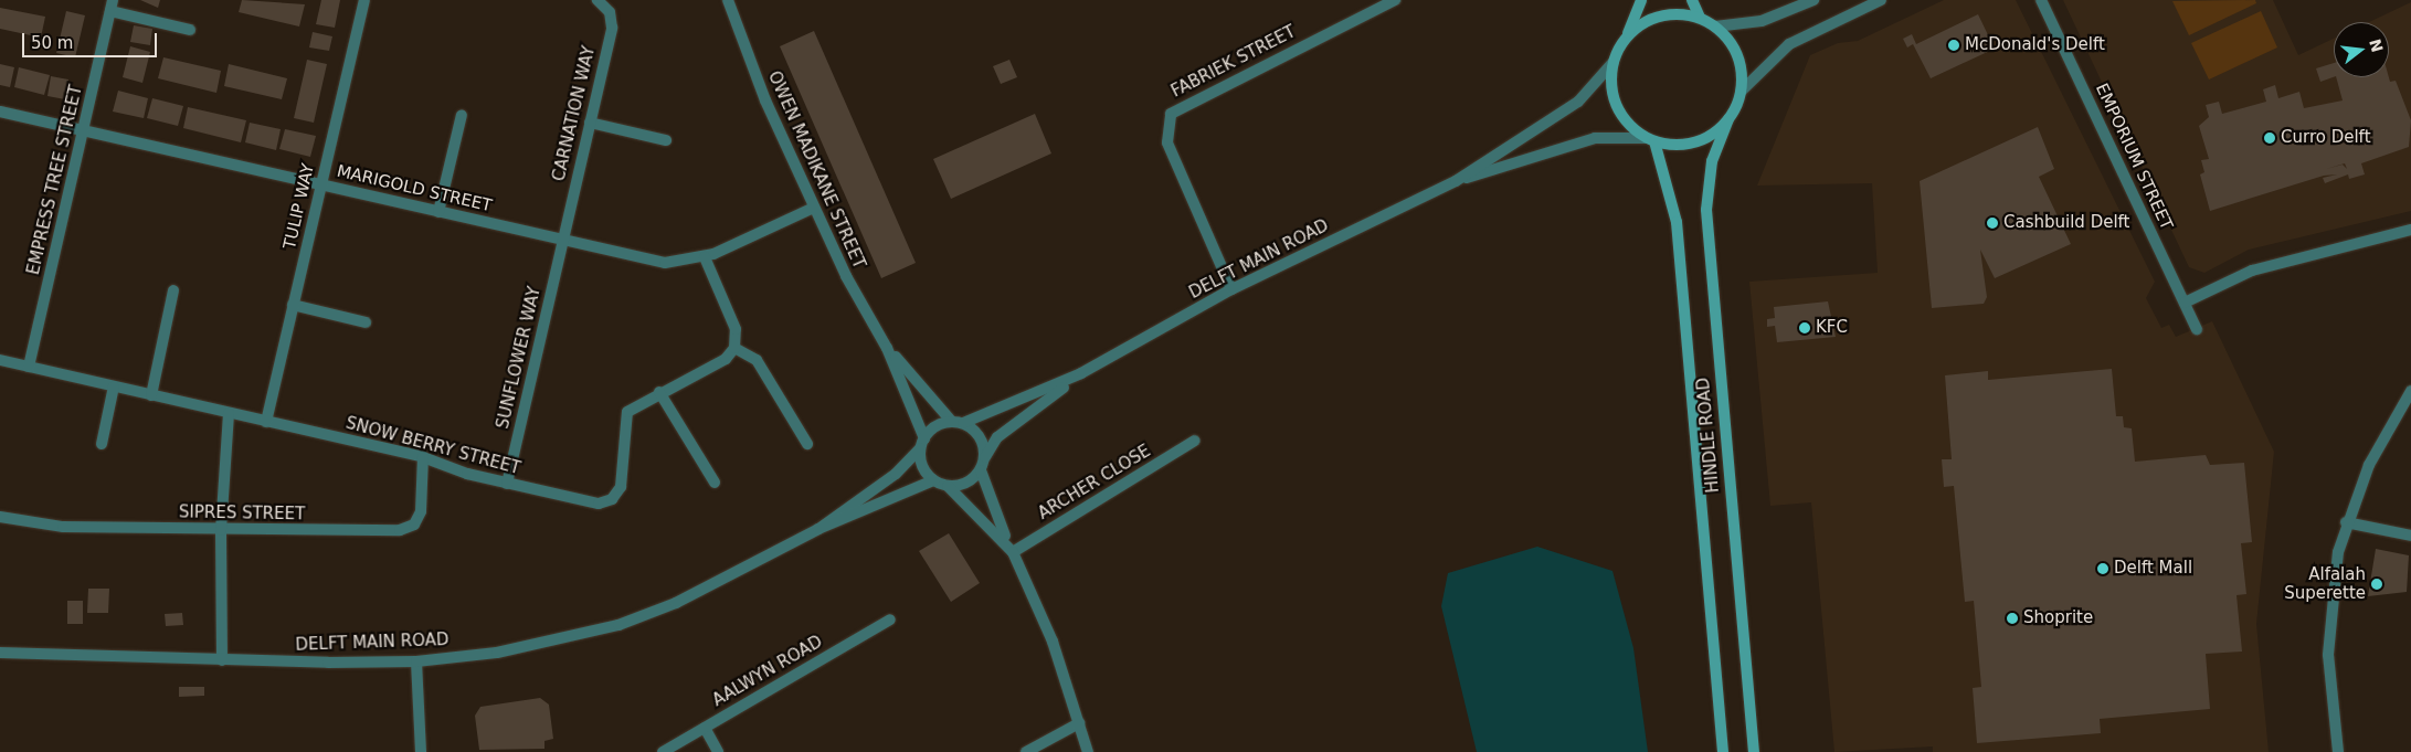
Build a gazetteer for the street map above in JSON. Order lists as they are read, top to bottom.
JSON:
{
  "streets": {
    "main road": ["HINDLE ROAD"],
    "street": [
      "FABRIEK STREET",
      "CARNATION WAY",
      "EMPORIUM STREET",
      "OWEN MADIKANE STREET",
      "EMPRESS TREE STREET",
      "MARIGOLD STREET",
      "TULIP WAY",
      "DELFT MAIN ROAD",
      "SUNFLOWER WAY",
      "SNOW BERRY STREET",
      "ARCHER CLOSE",
      "SIPRES STREET",
      "AALWYN ROAD"
    ]
  },
  "crossings": [
    ["FABRIEK STREET", "DELFT MAIN ROAD"],
    ["CARNATION WAY", "MARIGOLD STREET"],
    ["CARNATION WAY", "SUNFLOWER WAY"],
    ["OWEN MADIKANE STREET", "MARIGOLD STREET"],
    ["OWEN MADIKANE STREET", "DELFT MAIN ROAD"],
    ["EMPRESS TREE STREET", "MARIGOLD STREET"],
    ["EMPRESS TREE STREET", "SNOW BERRY STREET"],
    ["MARIGOLD STREET", "TULIP WAY"],
    ["MARIGOLD STREET", "SUNFLOWER WAY"],
    ["TULIP WAY", "SNOW BERRY STREET"],
    ["DELFT MAIN ROAD", "HINDLE ROAD"],
    ["SUNFLOWER WAY", "SNOW BERRY STREET"],
    ["SNOW BERRY STREET", "SIPRES STREET"]
  ],
  "places": [
    "McDonald's Delft",
    "Curro Delft",
    "Cashbuild Delft",
    "KFC",
    "Delft Mall",
    "Alfalah Superette",
    "Shoprite"
  ],
  "scale_bar": "50 m",
  "north": "right"
}
